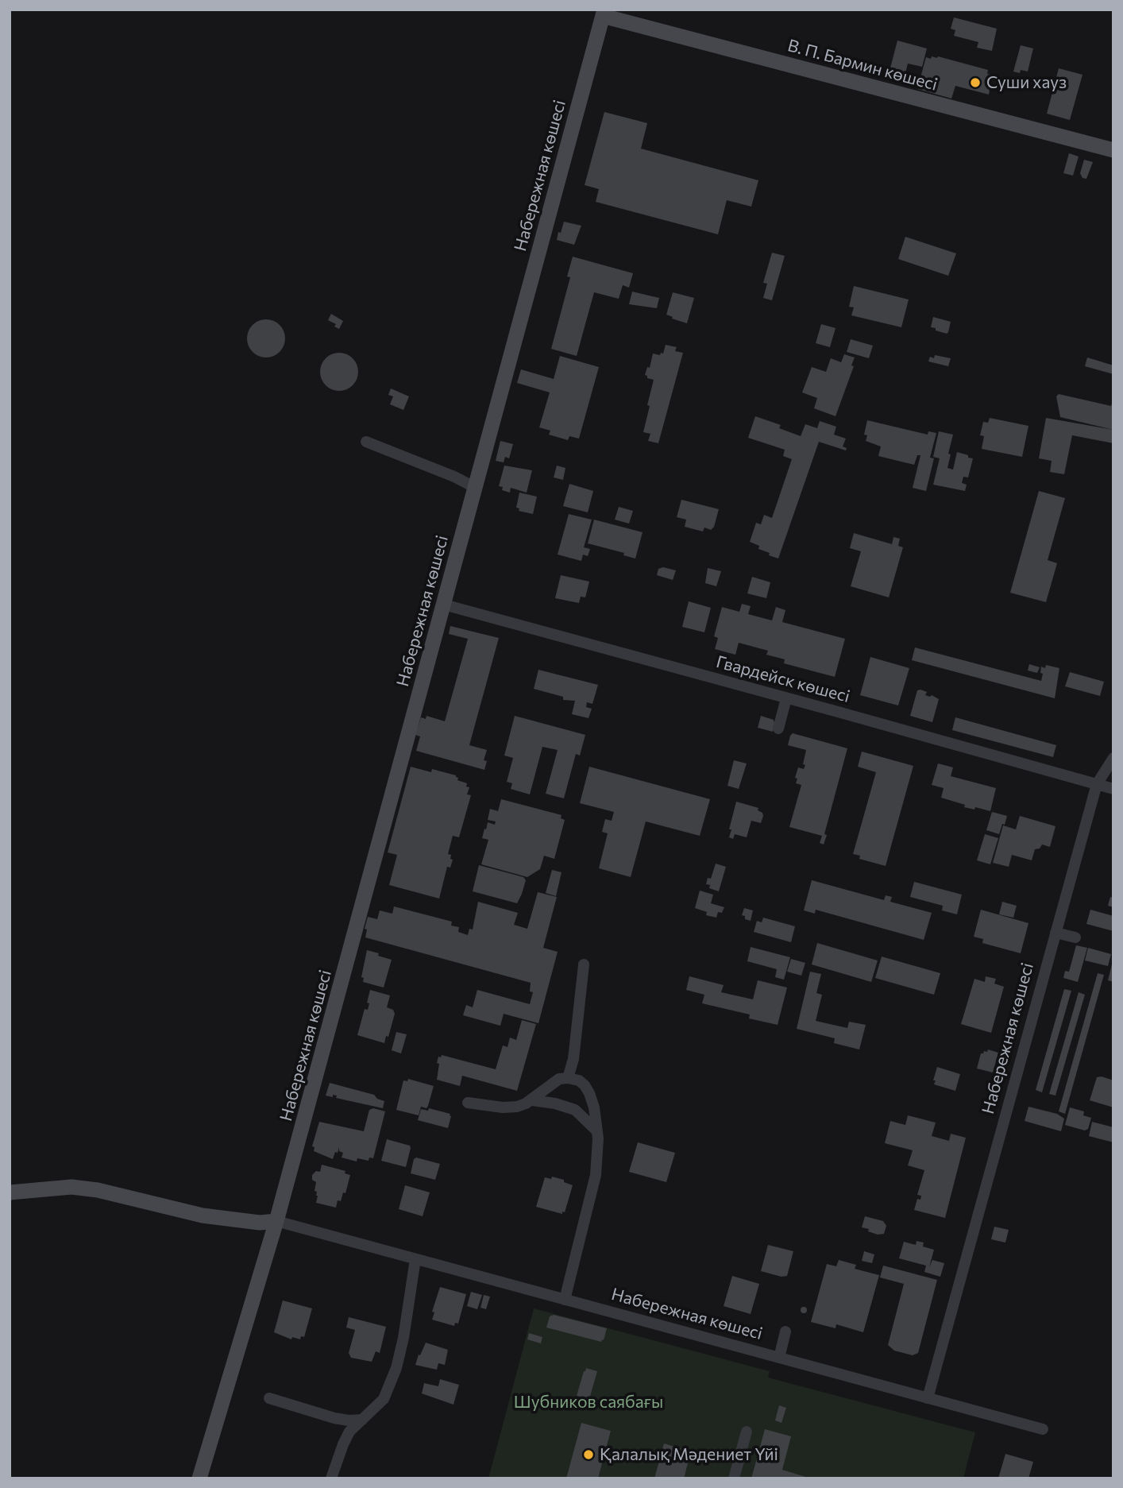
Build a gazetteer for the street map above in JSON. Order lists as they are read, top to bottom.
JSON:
{
  "streets": {
    "street": ["В. П. Бармин көшесі", "Набережная көшесі", "Гвардейск көшесі"]
  },
  "crossings": [
    ["В. П. Бармин көшесі", "Набережная көшесі"],
    ["Набережная көшесі", "Гвардейск көшесі"]
  ],
  "parks": ["Шубников саябағы"],
  "places": ["Суши хауз", "Қалалық Мәдениет Үйі"]
}
